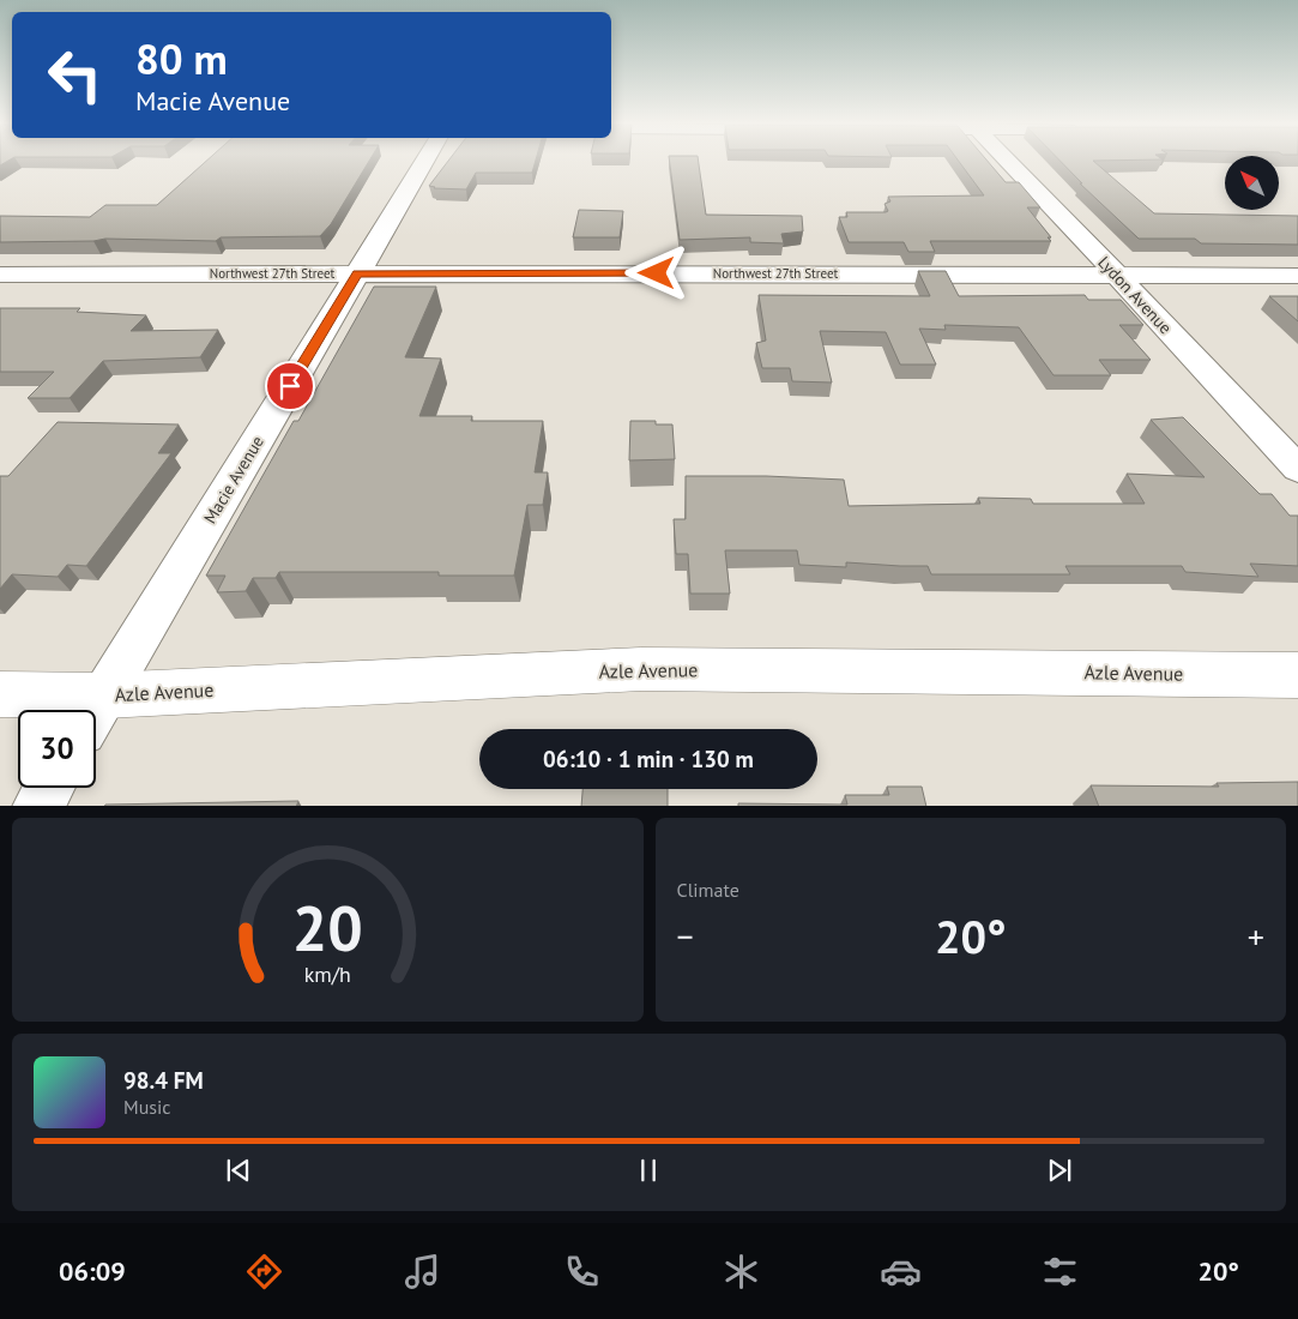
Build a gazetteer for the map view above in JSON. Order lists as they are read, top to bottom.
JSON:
{
  "streets": {
    "main road": ["Azle Avenue"],
    "street": ["Northwest 27th Street", "Lydon Avenue", "Macie Avenue"]
  },
  "crossings": [
    ["Northwest 27th Street", "Lydon Avenue"],
    ["Northwest 27th Street", "Macie Avenue"]
  ],
  "north": "top left",
  "page": {
    "turn": ["80 m", "Macie Avenue"],
    "limit": "30",
    "trip": "06:10 · 1 min · 130 m",
    "tile": "Climate",
    "heat": ["−", "20°", "+"],
    "song": ["98.4 FM", "Music"],
    "tabs": ["06:09", "20°"],
    "gauge": ["20", "km/h"]
  }
}
